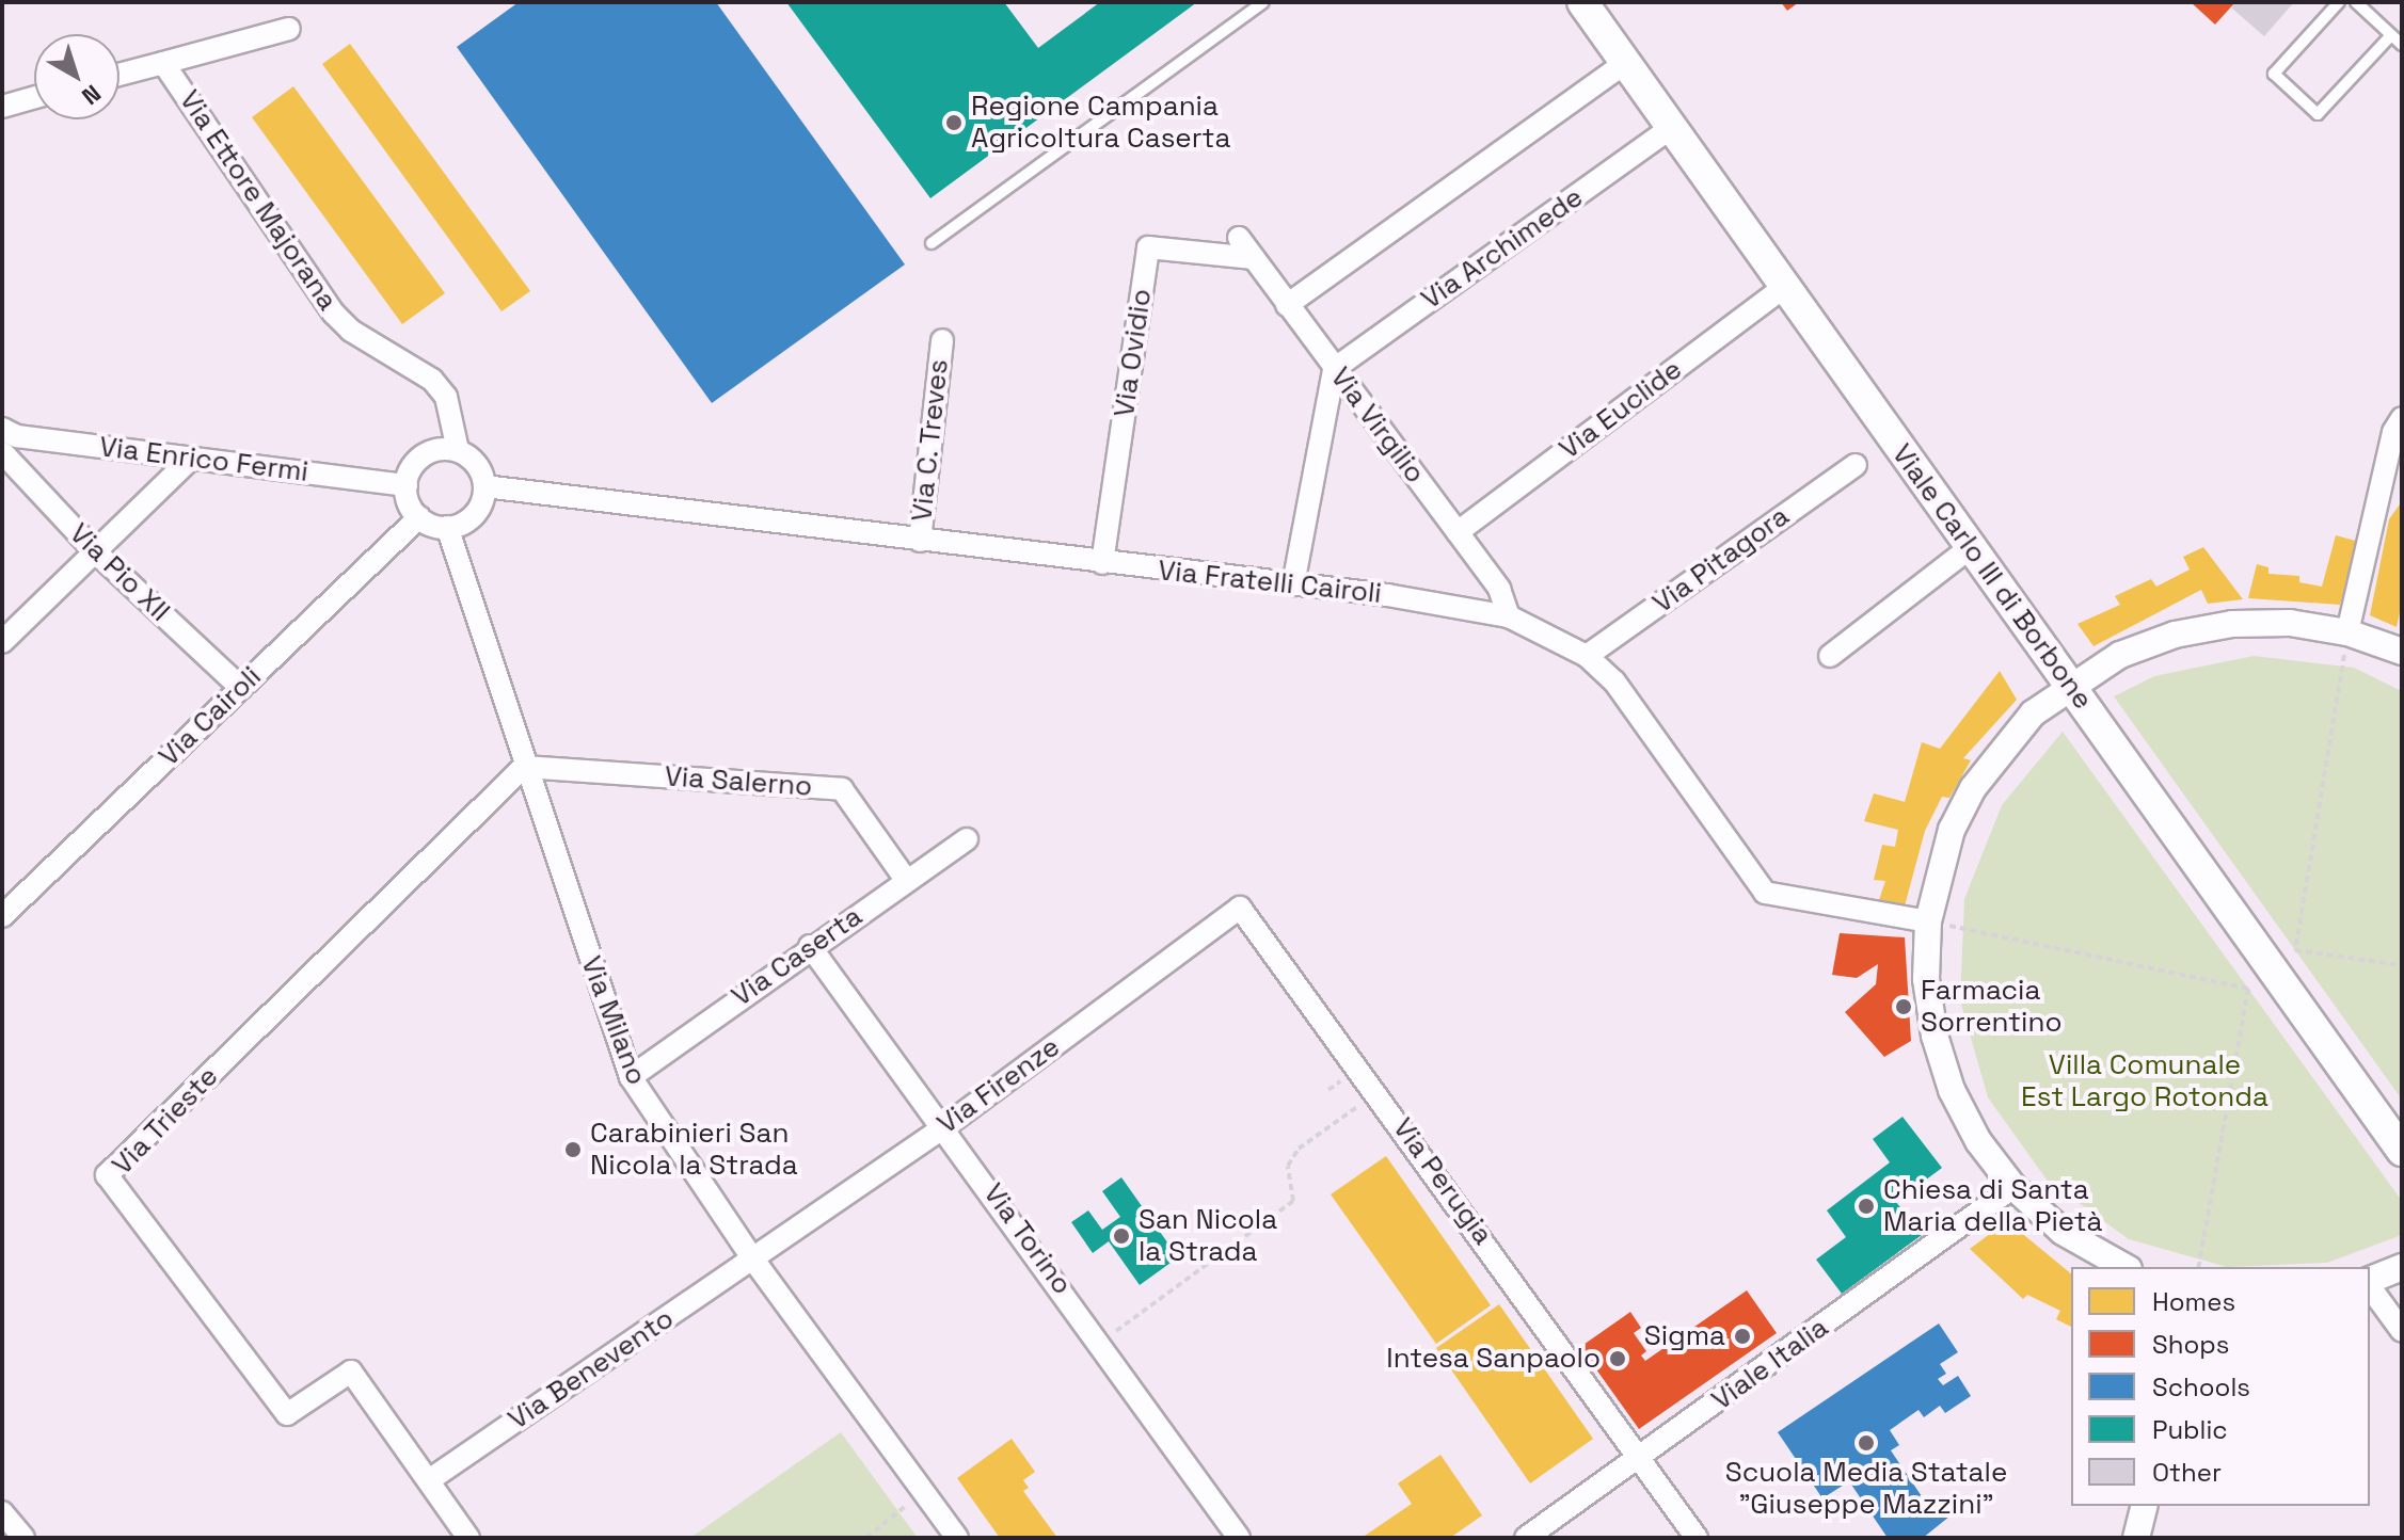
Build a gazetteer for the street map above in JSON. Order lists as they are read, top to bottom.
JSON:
{
  "streets": {
    "main road": ["Viale Carlo III di Borbone"],
    "street": [
      "Via Ettore Majorana",
      "Via Archimede",
      "Via Ovidio",
      "Via Euclide",
      "Via Virgilio",
      "Via C. Treves",
      "Via Enrico Fermi",
      "Via Pitagora",
      "Via Pio XII",
      "Via Fratelli Cairoli",
      "Via Cairoli",
      "Via Salerno",
      "Via Caserta",
      "Via Milano",
      "Via Firenze",
      "Via Trieste",
      "Via Perugia",
      "Via Torino",
      "Viale Italia",
      "Via Benevento"
    ]
  },
  "crossings": [
    ["Via Ettore Majorana", "Via Enrico Fermi"],
    ["Via Ettore Majorana", "Via Fratelli Cairoli"],
    ["Via Ettore Majorana", "Via Cairoli"],
    ["Via Ettore Majorana", "Via Milano"],
    ["Via Archimede", "Via Virgilio"],
    ["Via Archimede", "Viale Carlo III di Borbone"],
    ["Via Ovidio", "Via Virgilio"],
    ["Via Ovidio", "Via Fratelli Cairoli"],
    ["Via Euclide", "Via Virgilio"],
    ["Via Euclide", "Viale Carlo III di Borbone"],
    ["Via Virgilio", "Via Fratelli Cairoli"],
    ["Via C. Treves", "Via Fratelli Cairoli"],
    ["Via Enrico Fermi", "Via Fratelli Cairoli"],
    ["Via Enrico Fermi", "Via Cairoli"],
    ["Via Enrico Fermi", "Via Milano"],
    ["Via Pitagora", "Via Fratelli Cairoli"],
    ["Via Pio XII", "Via Cairoli"],
    ["Via Fratelli Cairoli", "Via Cairoli"],
    ["Via Fratelli Cairoli", "Via Milano"],
    ["Via Cairoli", "Via Milano"],
    ["Via Salerno", "Via Caserta"],
    ["Via Salerno", "Via Milano"],
    ["Via Salerno", "Via Trieste"],
    ["Via Caserta", "Via Milano"],
    ["Via Caserta", "Via Torino"],
    ["Via Milano", "Via Firenze"],
    ["Via Milano", "Via Trieste"],
    ["Via Milano", "Via Benevento"],
    ["Via Firenze", "Via Perugia"],
    ["Via Firenze", "Via Torino"],
    ["Via Firenze", "Via Benevento"],
    ["Via Trieste", "Via Benevento"],
    ["Via Perugia", "Viale Italia"]
  ],
  "parks": ["Villa Comunale Est Largo Rotonda"],
  "places": [
    "Regione Campania Agricoltura Caserta",
    "Farmacia Sorrentino",
    "Carabinieri San Nicola la Strada",
    "Chiesa di Santa Maria della Pietà",
    "San Nicola la Strada",
    "Sigma",
    "Intesa Sanpaolo",
    "Scuola Media Statale \"Giuseppe Mazzini\""
  ],
  "legend": [
    "Homes",
    "Shops",
    "Schools",
    "Public",
    "Other"
  ],
  "north": "bottom right"
}
